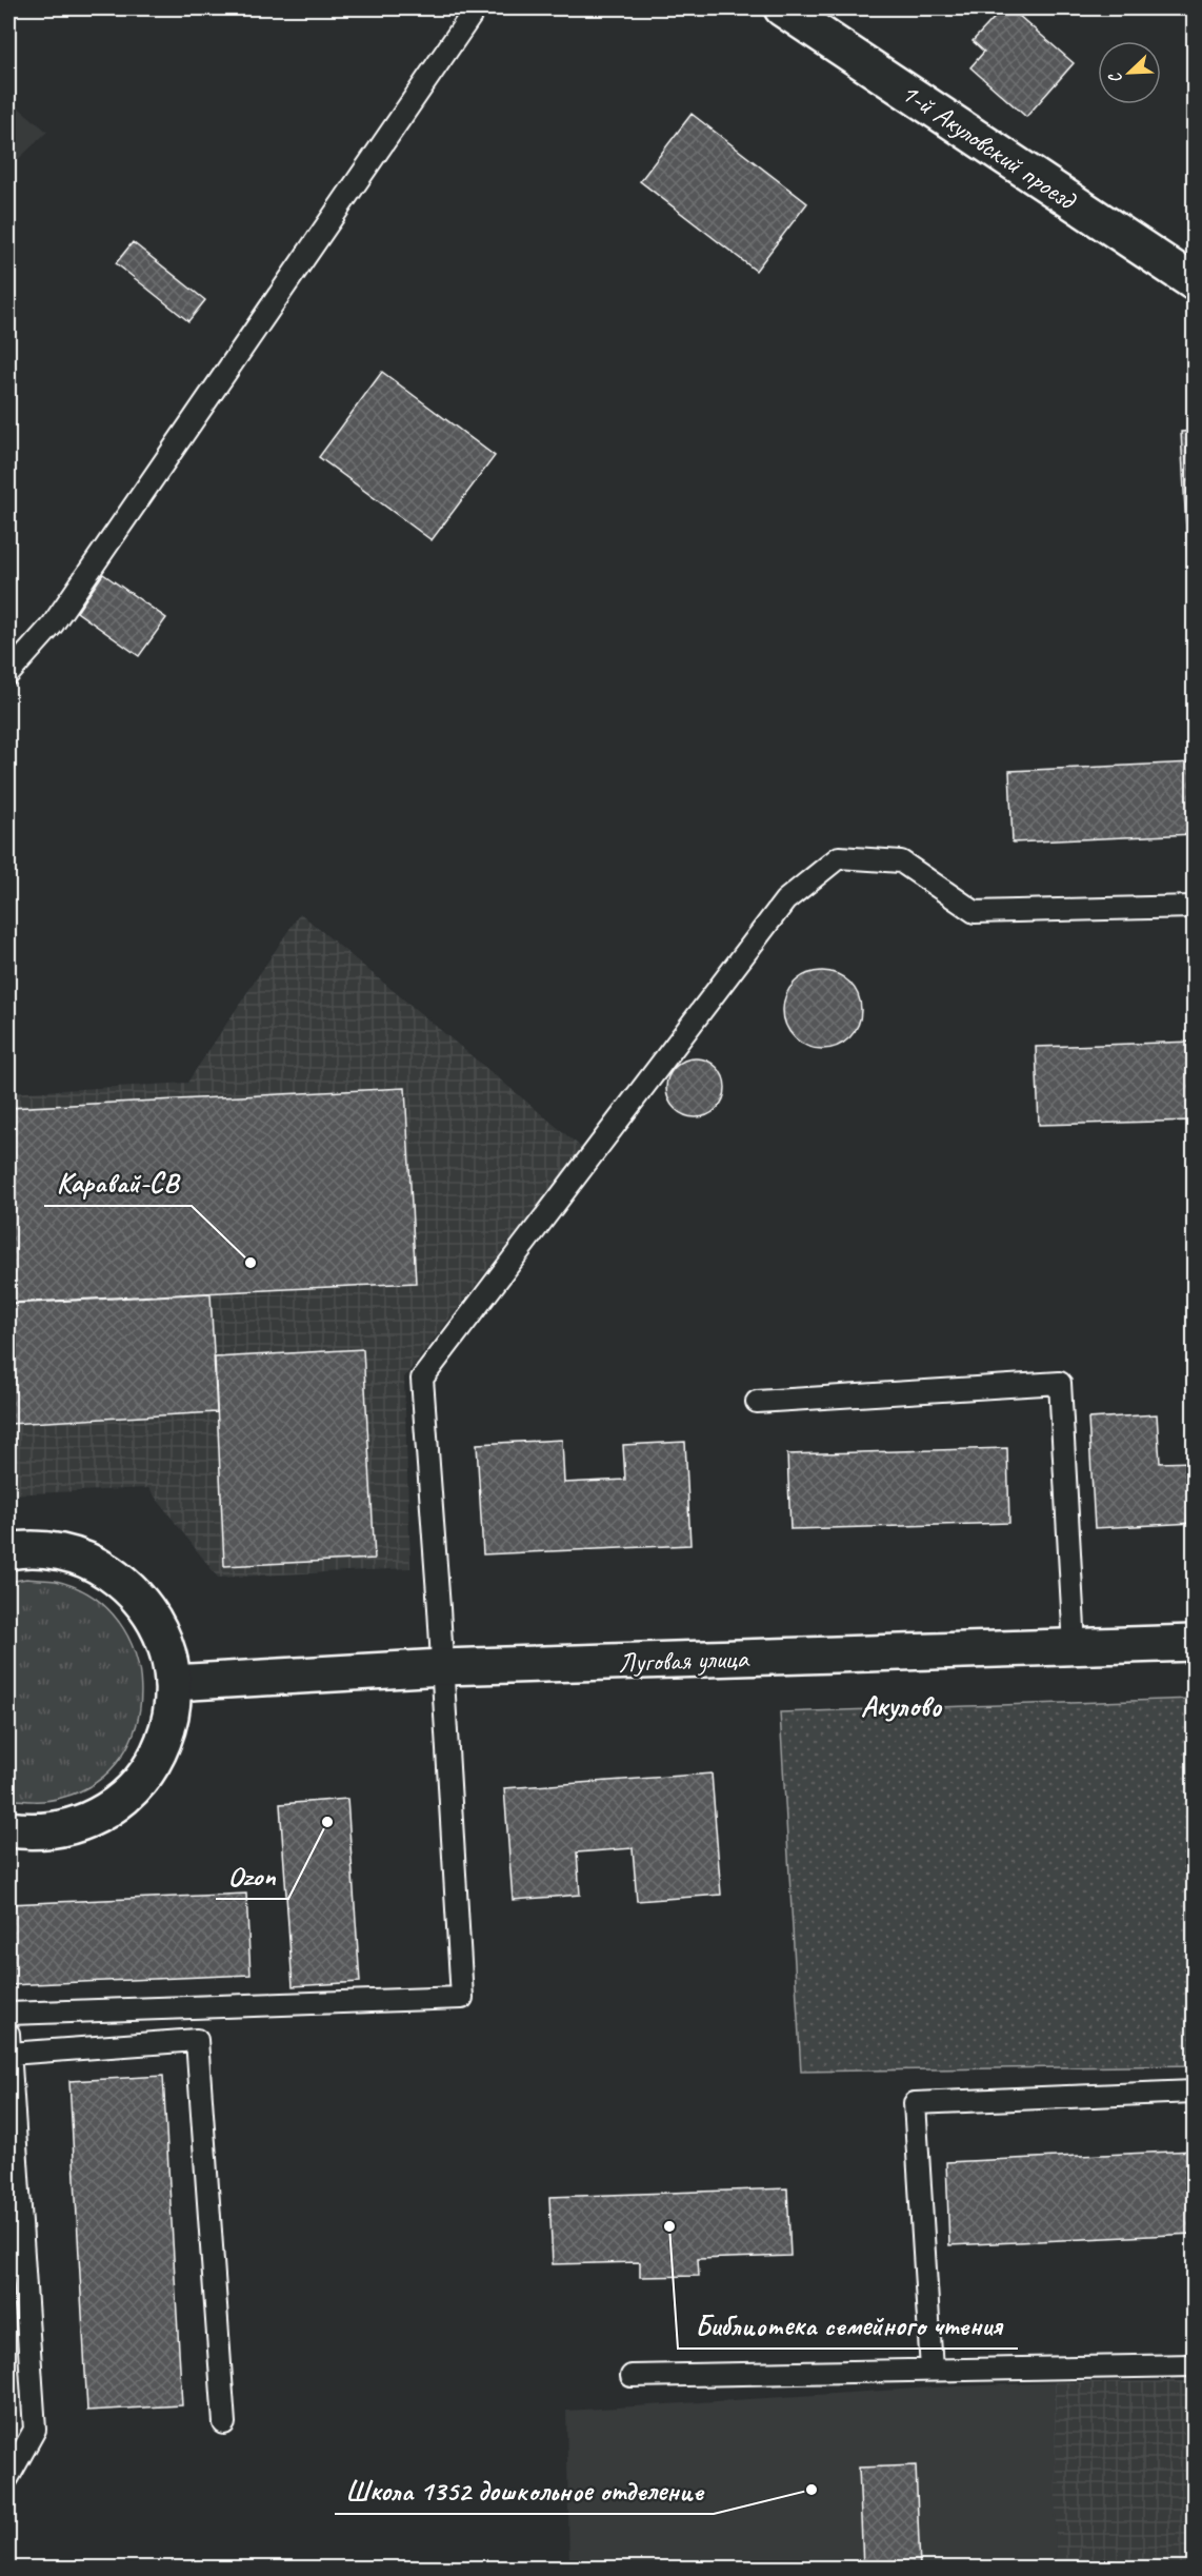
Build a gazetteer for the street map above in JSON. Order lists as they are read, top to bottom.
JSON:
{
  "streets": {
    "street": ["1-й Акуловский проезд", "Луговая улица"]
  },
  "districts": ["Акулово"],
  "places": [
    "Каравай-СВ",
    "Ozon",
    "Библиотека семейного чтения",
    "Школа 1352 дошкольное отделение"
  ],
  "north": "bottom left"
}
